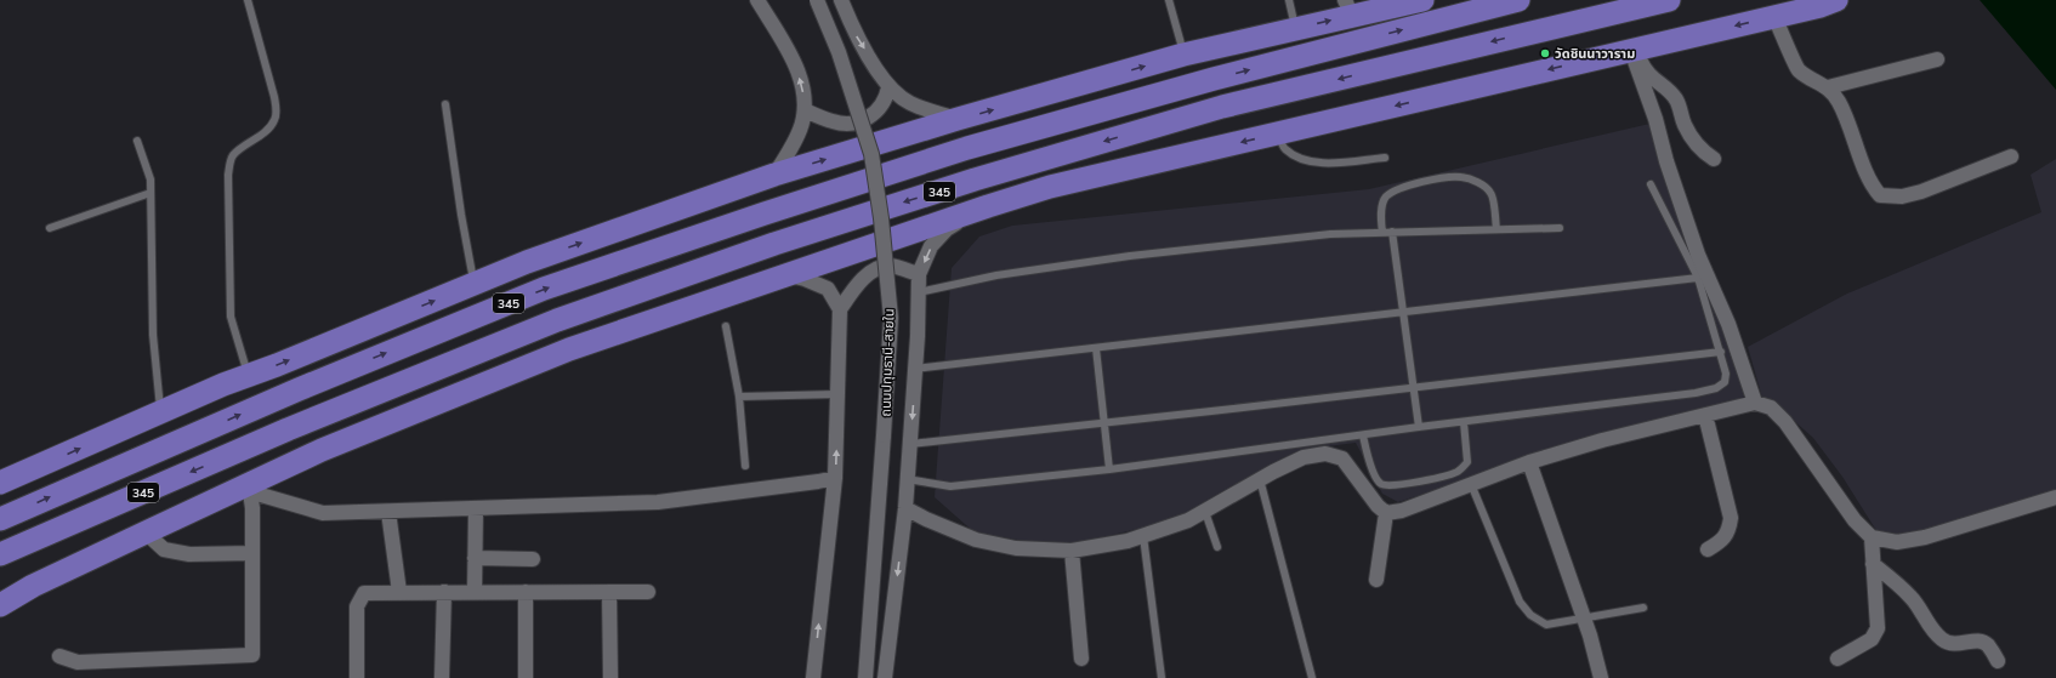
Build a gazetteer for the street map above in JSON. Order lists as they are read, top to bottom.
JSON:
{
  "streets": {
    "main road": ["345"],
    "street": ["ถนนปทุมธานี-สายใน"]
  },
  "places": ["วัดชินนาวาราม"]
}
